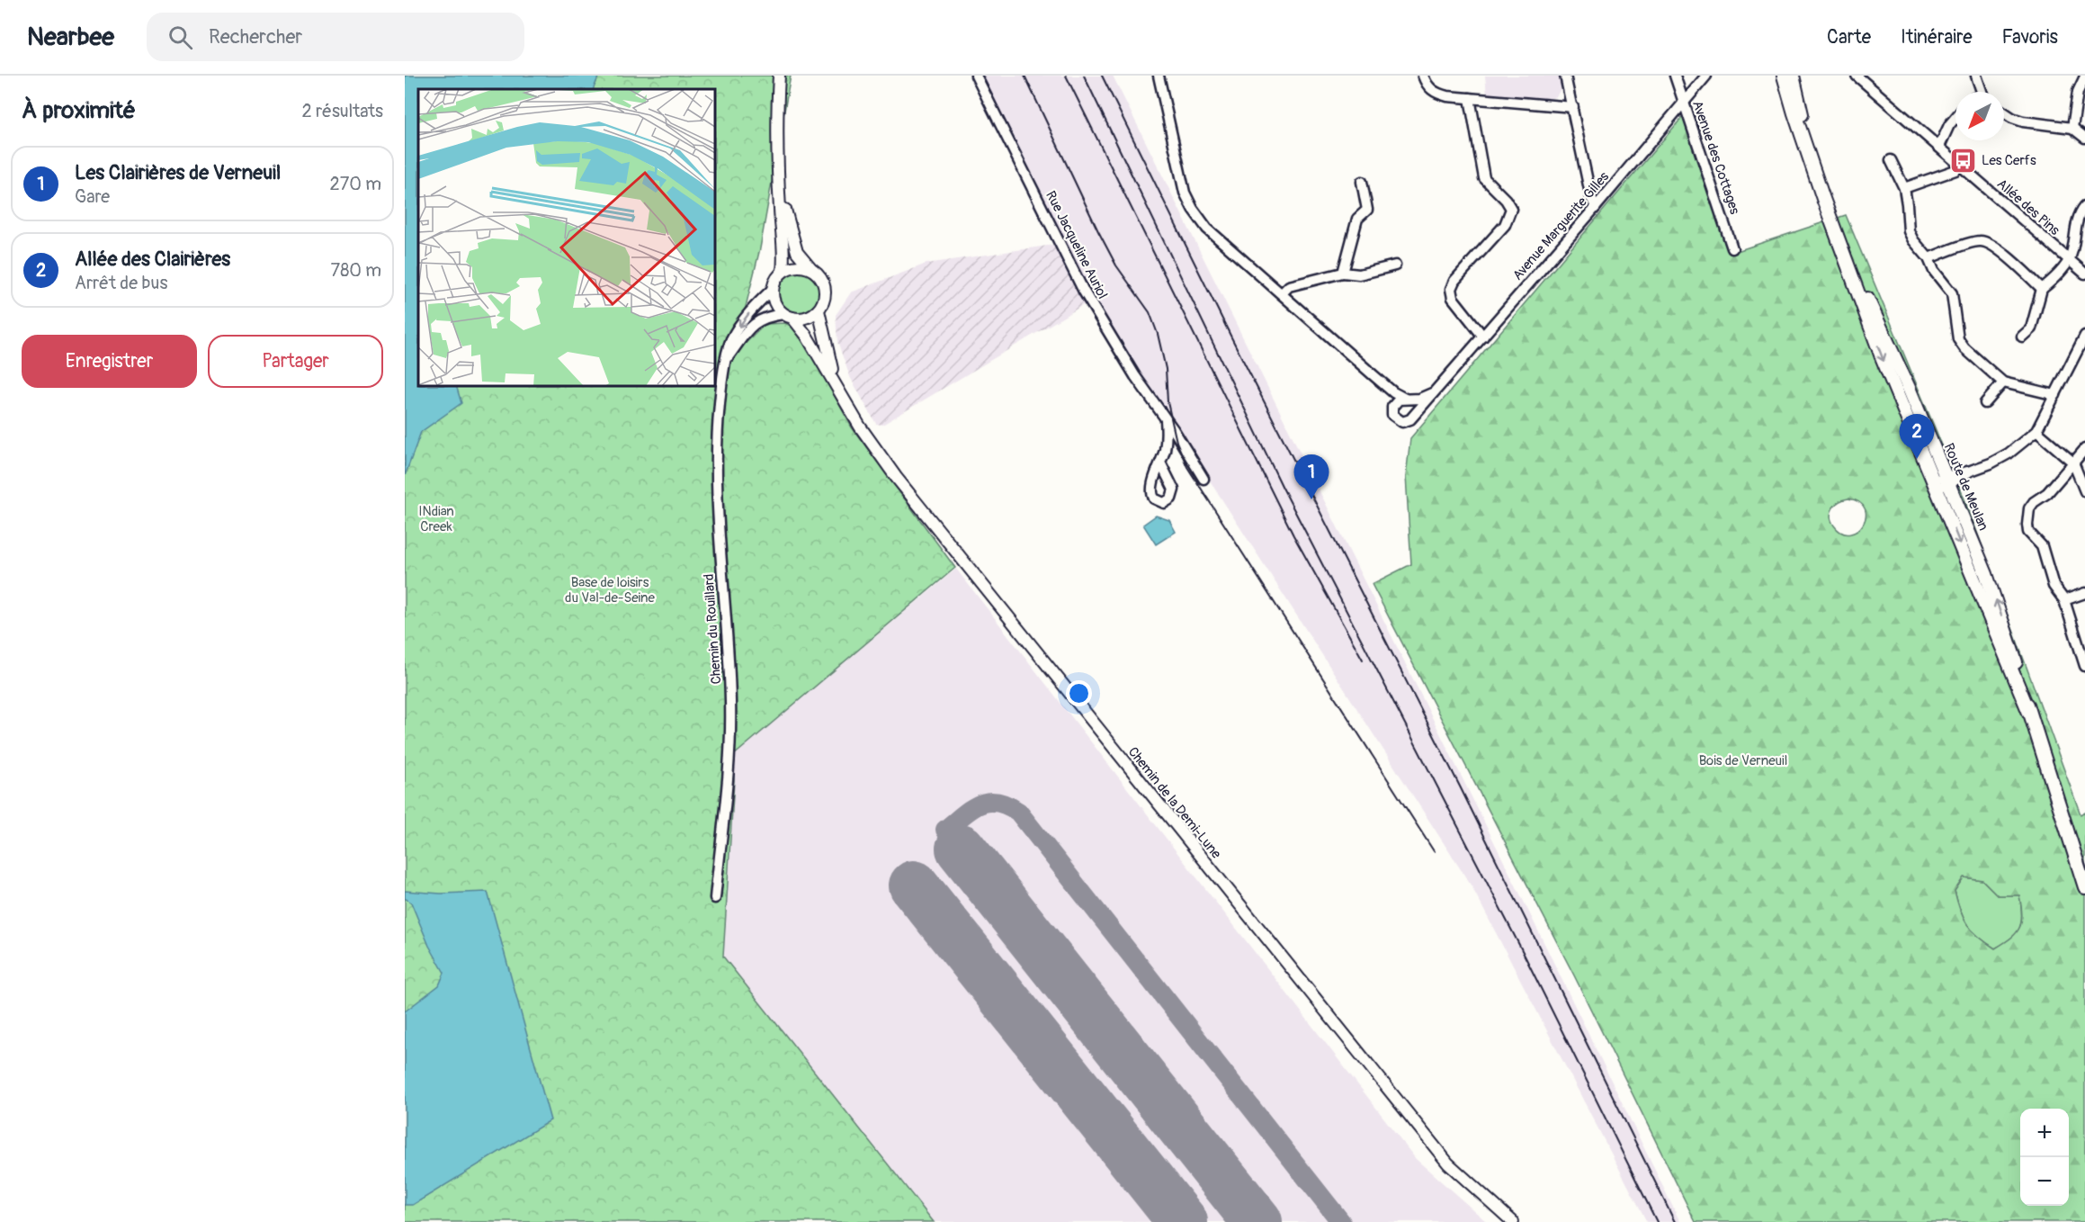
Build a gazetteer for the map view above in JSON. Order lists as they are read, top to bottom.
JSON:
{
  "streets": {
    "main road": ["Route de Meulan"],
    "street": [
      "Avenue des Cottages",
      "Allée des Pins",
      "Avenue Marguerite Gilles",
      "Rue Jacqueline Auriol",
      "Chemin du Rouillard",
      "Chemin de la Demi-Lune"
    ]
  },
  "crossings": [
    ["Avenue des Cottages", "Avenue Marguerite Gilles"],
    ["Chemin du Rouillard", "Chemin de la Demi-Lune"]
  ],
  "parks": ["INdian Creek", "Base de loisirs du Val-de-Seine", "Bois de Verneuil"],
  "places": {
    "bus stop": ["Les Cerfs"]
  },
  "north": "bottom left",
  "page": {
    "header": "Nearbee",
    "search": "Rechercher",
    "nav": ["Carte", "Itinéraire", "Favoris"],
    "heading": ["À proximité", "2 résultats"],
    "list": [
      {
        "mark": "1",
        "name": "Les Clairières de Verneuil",
        "note": "Gare",
        "value": "270 m"
      },
      {
        "mark": "2",
        "name": "Allée des Clairières",
        "note": "Arrêt de bus",
        "value": "780 m"
      }
    ],
    "buttons": ["Enregistrer", "Partager"],
    "pins": ["2", "1"],
    "map_buttons": ["+", "−"]
  }
}
